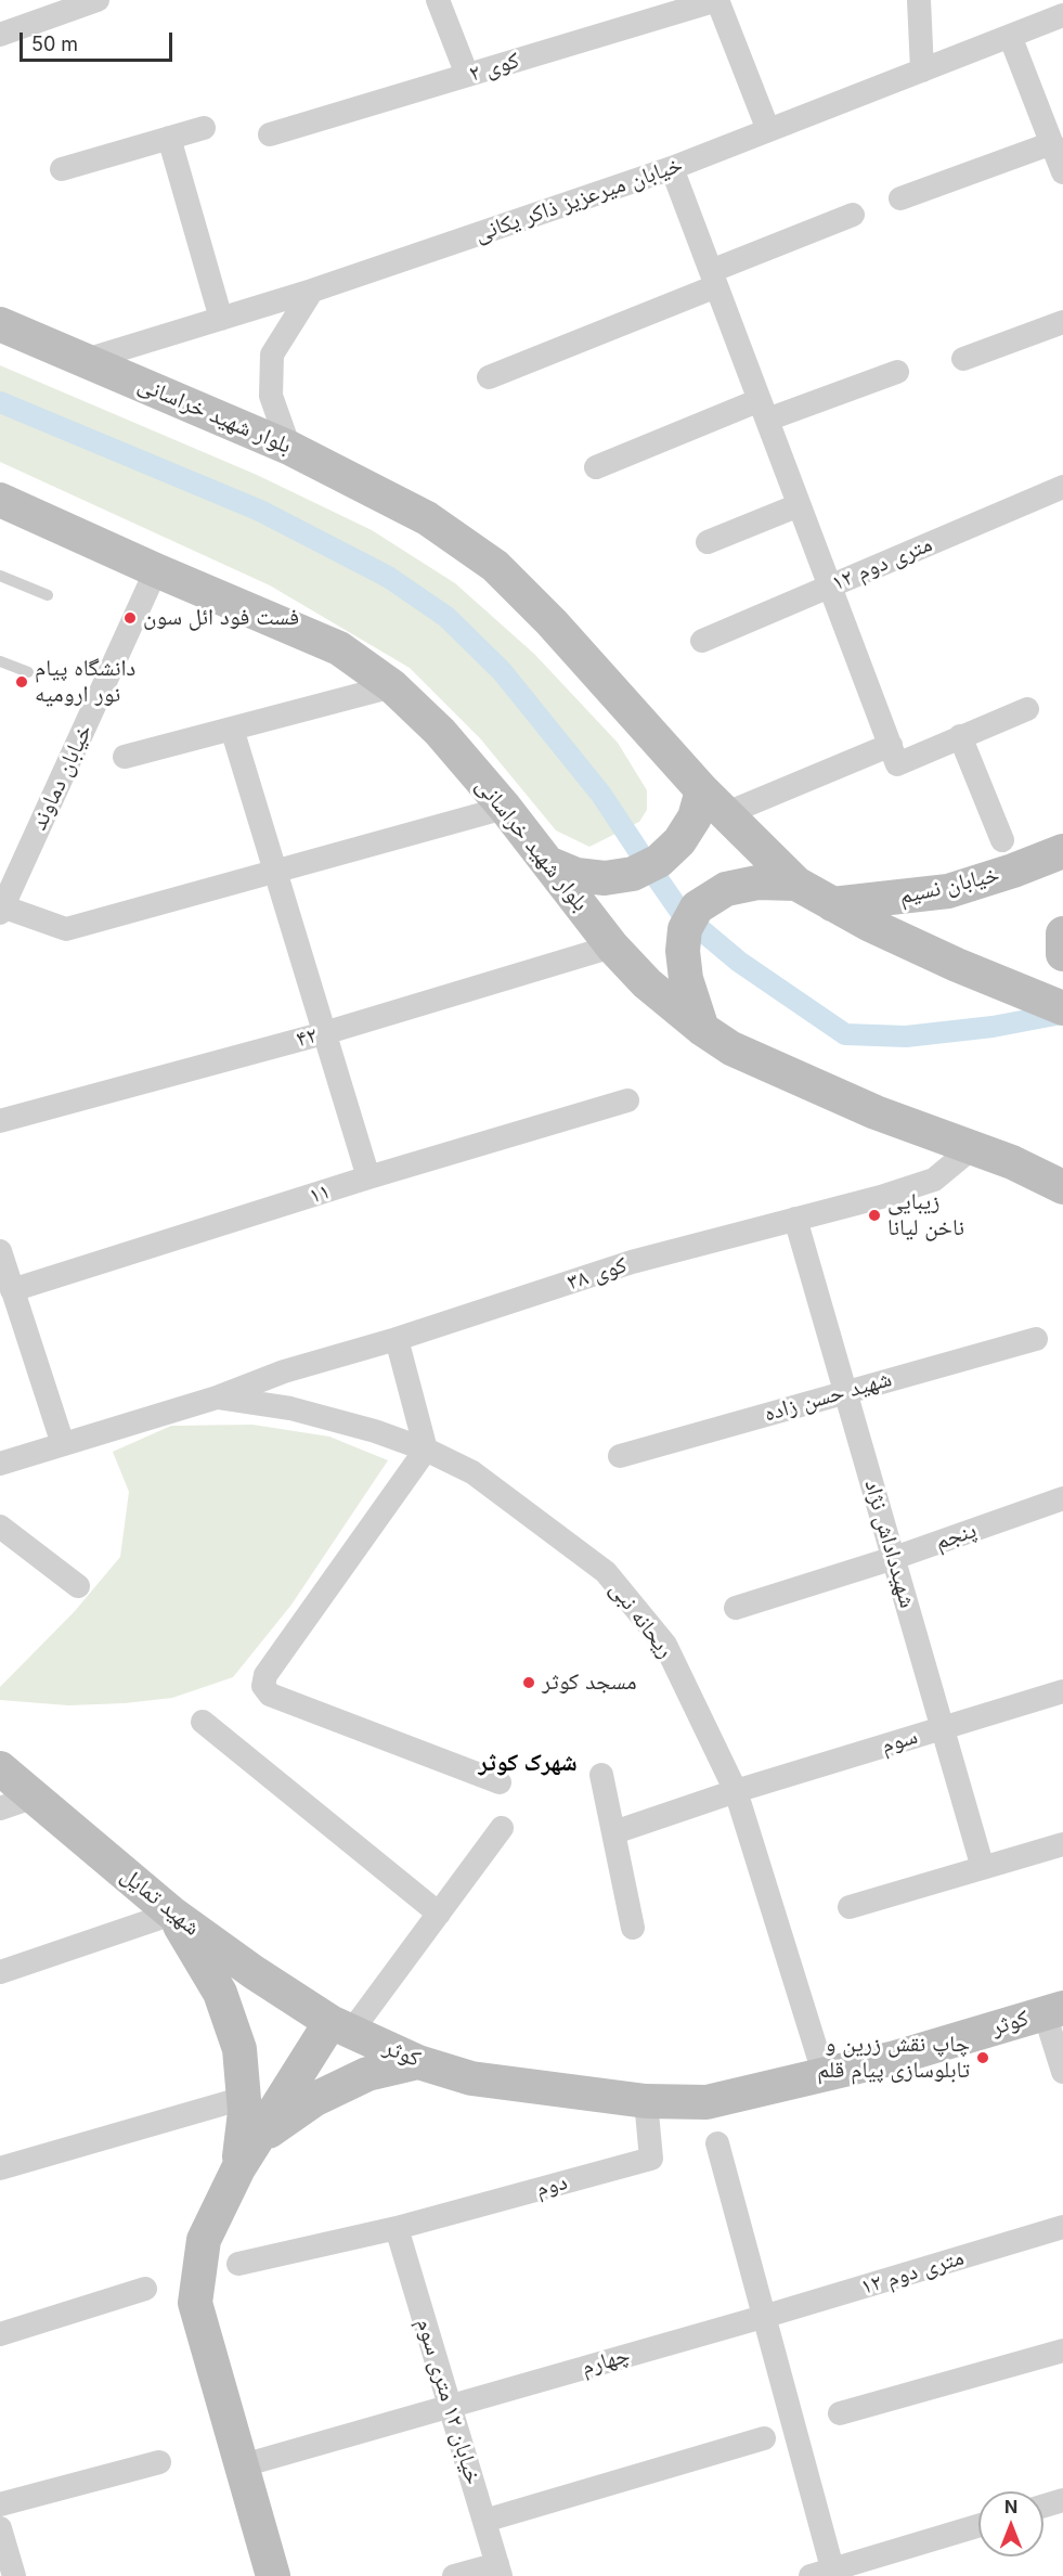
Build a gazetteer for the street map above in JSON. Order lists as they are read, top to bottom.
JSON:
{
  "streets": {
    "main road": [
      "بلوار شهید خراسانی",
      "خیابان نسیم",
      "شهید تمایل",
      "کوثر"
    ],
    "street": [
      "کوی ۲",
      "خیابان میرعزیز ذاکر یکانی",
      "۱۲ متری دوم",
      "خیابان دماوند",
      "۴۲",
      "۱۱",
      "کوی ۳۸",
      "شهید حسن زاده",
      "پنجم",
      "شهیدداداش نژاد",
      "ریحانه نبی",
      "سوم",
      "دوم",
      "چهارم",
      "خیابان ۱۲ متری سوم"
    ]
  },
  "crossings": [
    ["خیابان میرعزیز ذاکر یکانی", "بلوار شهید خراسانی"],
    ["بلوار شهید خراسانی", "خیابان دماوند"],
    ["بلوار شهید خراسانی", "خیابان نسیم"],
    ["بلوار شهید خراسانی", "۴۲"],
    ["بلوار شهید خراسانی", "کوی ۳۸"],
    ["۱۲ متری دوم", "چهارم"],
    ["کوی ۳۸", "شهیدداداش نژاد"],
    ["کوی ۳۸", "ریحانه نبی"],
    ["شهید حسن زاده", "شهیدداداش نژاد"],
    ["پنجم", "شهیدداداش نژاد"],
    ["شهیدداداش نژاد", "سوم"],
    ["ریحانه نبی", "سوم"],
    ["ریحانه نبی", "کوثر"],
    ["شهید تمایل", "کوثر"],
    ["کوثر", "دوم"],
    ["دوم", "خیابان ۱۲ متری سوم"],
    ["چهارم", "خیابان ۱۲ متری سوم"]
  ],
  "districts": ["شهرک کوثر"],
  "places": [
    "فست فود ائل سون",
    "دانشگاه پیام نور ارومیه",
    "زیبایی ناخن لیانا",
    "مسجد کوثر",
    "چاپ نقش زرین و تابلوسازی پیام قلم"
  ],
  "scale_bar": "50 m",
  "north": "top"
}
